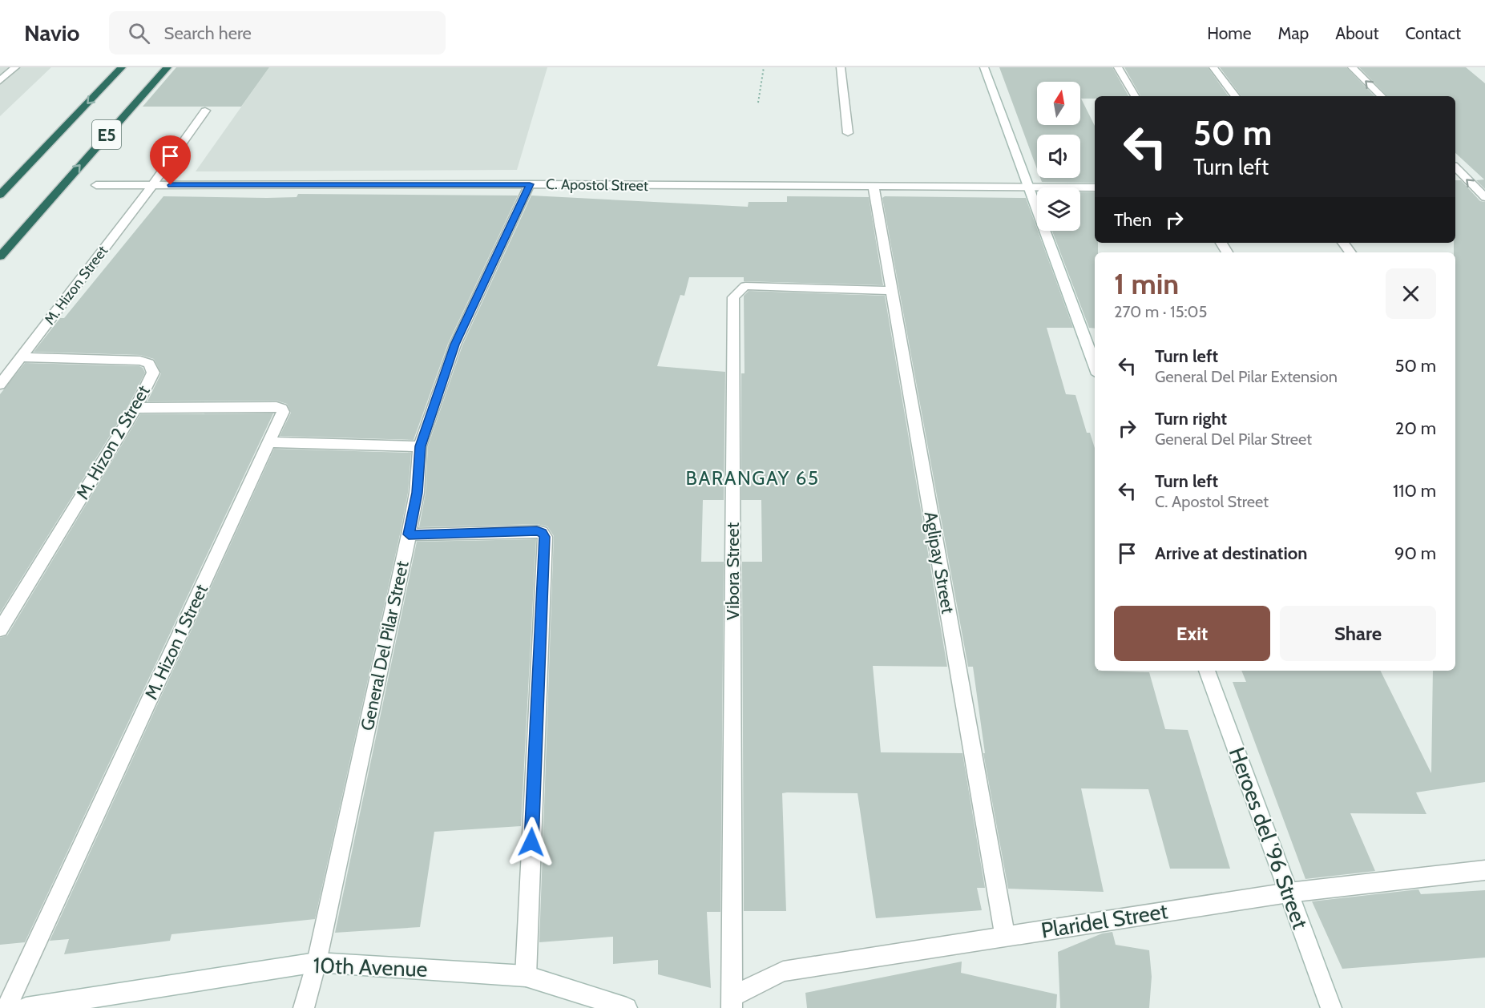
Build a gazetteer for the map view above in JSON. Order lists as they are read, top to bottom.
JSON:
{
  "streets": {
    "highway": ["E5"],
    "street": [
      "C. Apostol Street",
      "M. Hizon Street",
      "M. Hizon 2 Street",
      "Aglipay Street",
      "Vibora Street",
      "M. Hizon 1 Street",
      "General Del Pilar Street",
      "Heroes del '96 Street",
      "Plaridel Street",
      "10th Avenue"
    ]
  },
  "crossings": [
    ["C. Apostol Street", "M. Hizon Street"],
    ["C. Apostol Street", "Aglipay Street"],
    ["C. Apostol Street", "General Del Pilar Street"],
    ["M. Hizon Street", "M. Hizon 2 Street"],
    ["M. Hizon 2 Street", "M. Hizon 1 Street"],
    ["Aglipay Street", "Vibora Street"],
    ["Aglipay Street", "Plaridel Street"],
    ["Vibora Street", "Plaridel Street"],
    ["General Del Pilar Street", "10th Avenue"],
    ["Heroes del '96 Street", "Plaridel Street"]
  ],
  "districts": ["BARANGAY 65"],
  "north": "top",
  "page": {
    "header": "Navio",
    "search": "Search here",
    "nav": [
      "Home",
      "Map",
      "About",
      "Contact"
    ],
    "turn": ["50 m", "Turn left"],
    "then": "Then",
    "heading": ["1 min", "270 m · 15:05"],
    "list": [
      {
        "name": "Turn left",
        "note": "General Del Pilar Extension",
        "value": "50 m"
      },
      {
        "name": "Turn right",
        "note": "General Del Pilar Street",
        "value": "20 m"
      },
      {
        "name": "Turn left",
        "note": "C. Apostol Street",
        "value": "110 m"
      },
      {
        "name": "Arrive at destination",
        "value": "90 m"
      }
    ],
    "buttons": ["Exit", "Share"]
  }
}
